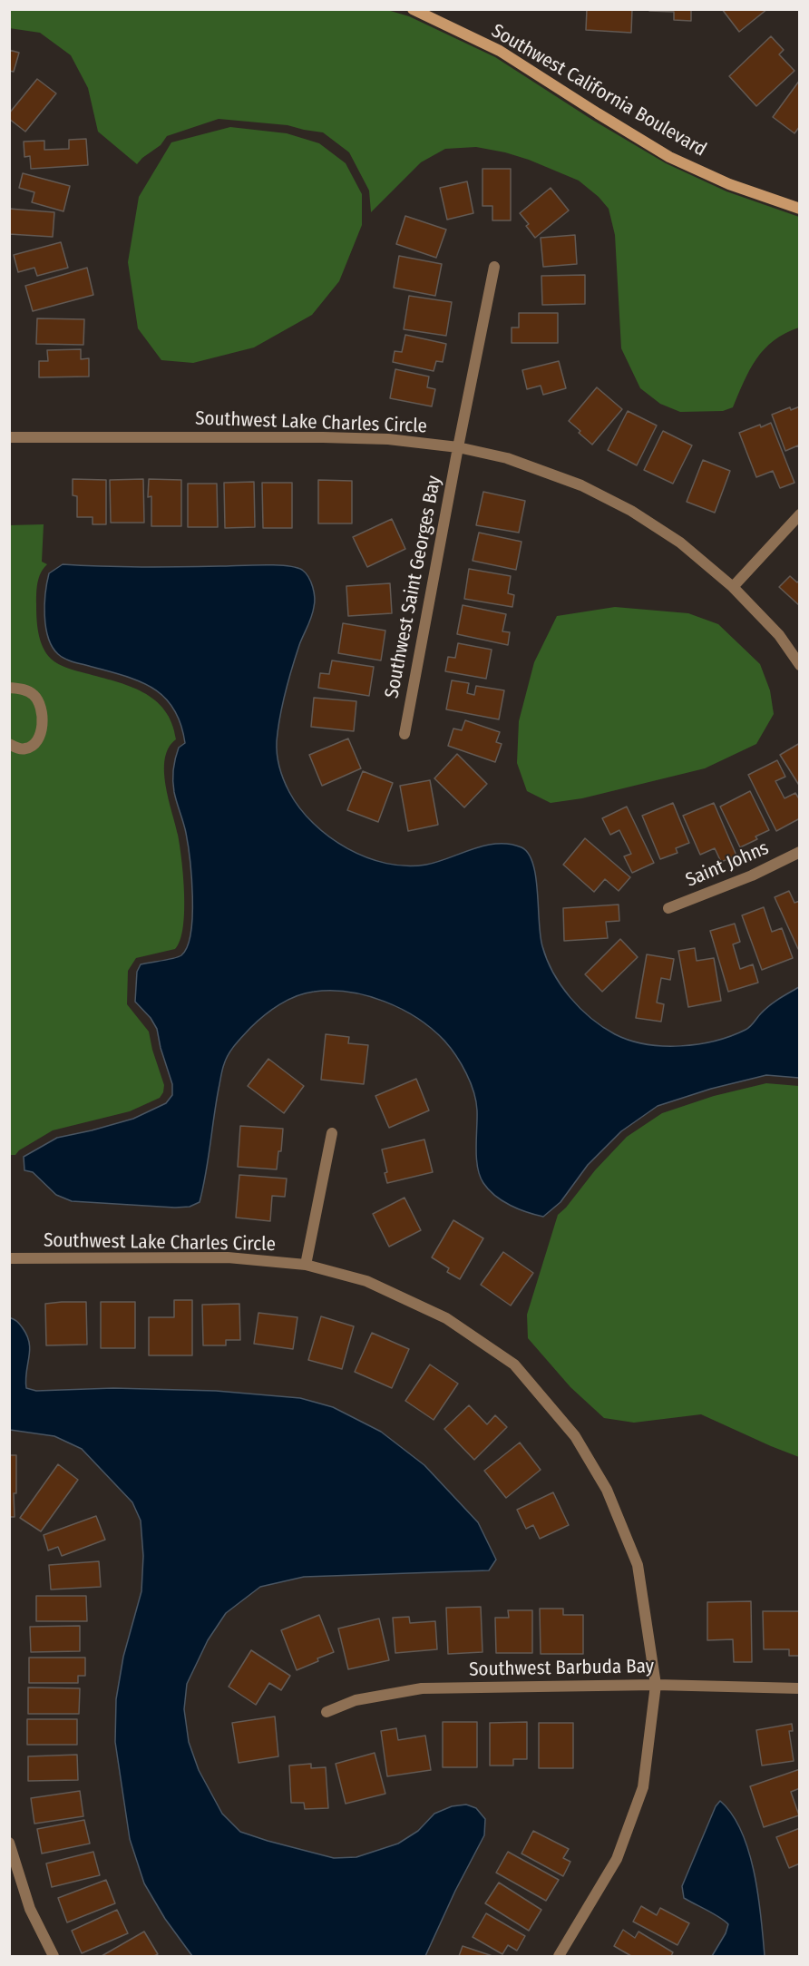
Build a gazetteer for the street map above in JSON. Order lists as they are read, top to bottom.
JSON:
{
  "streets": {
    "street": [
      "Southwest California Boulevard",
      "Southwest Lake Charles Circle",
      "Southwest Saint Georges Bay",
      "Saint Johns",
      "Southwest Barbuda Bay"
    ]
  },
  "crossings": [
    ["Southwest Lake Charles Circle", "Southwest Saint Georges Bay"],
    ["Southwest Lake Charles Circle", "Southwest Barbuda Bay"]
  ]
}
